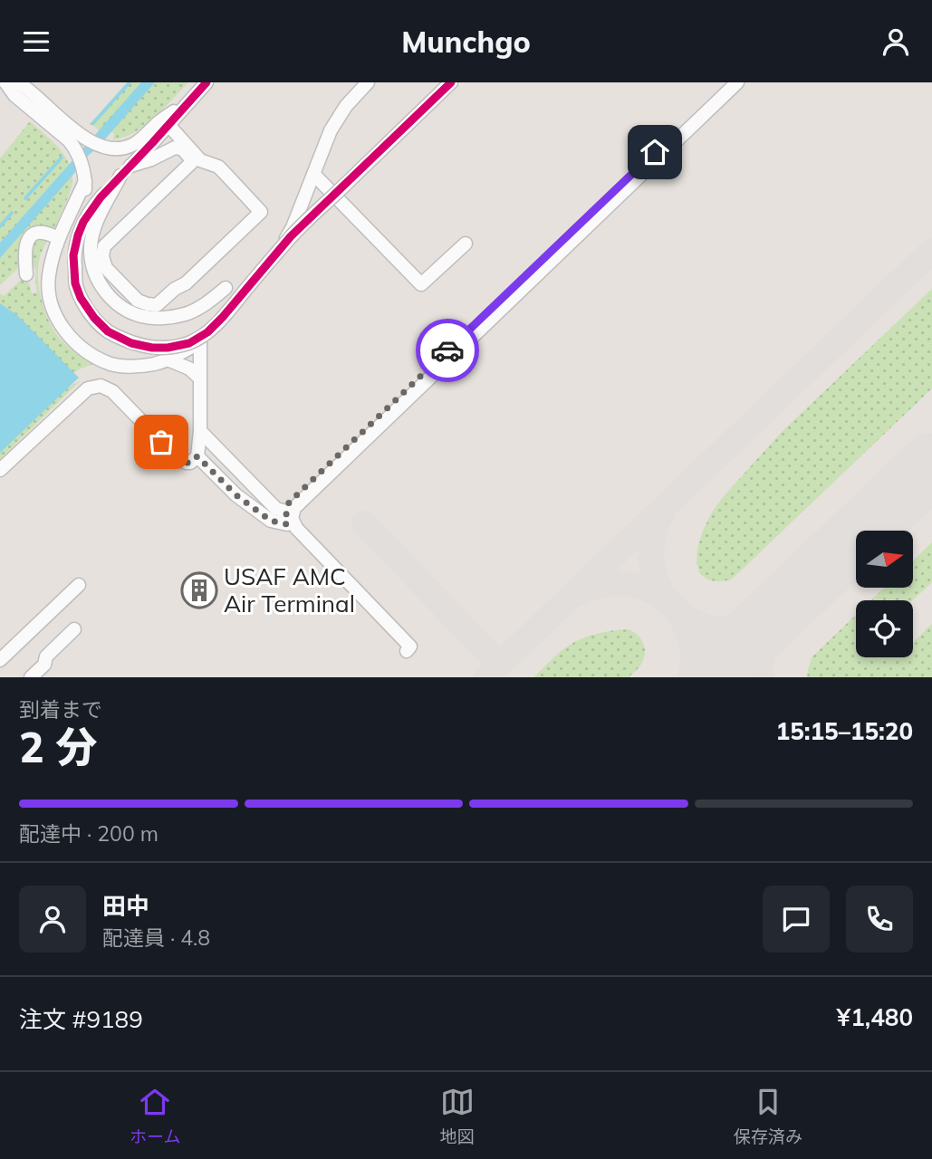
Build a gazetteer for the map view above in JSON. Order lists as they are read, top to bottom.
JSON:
{
  "places": {
    "building": ["USAF AMC Air Terminal"]
  },
  "north": "right",
  "page": {
    "header": "Munchgo",
    "heading": ["2 分", "到着まで", "15:15–15:20"],
    "panel": [
      "田中",
      "配達員 · 4.8",
      "注文 #9189",
      "¥1,480"
    ],
    "bar": "配達中 · 200 m",
    "tabs": ["ホーム", "地図", "保存済み"]
  }
}
